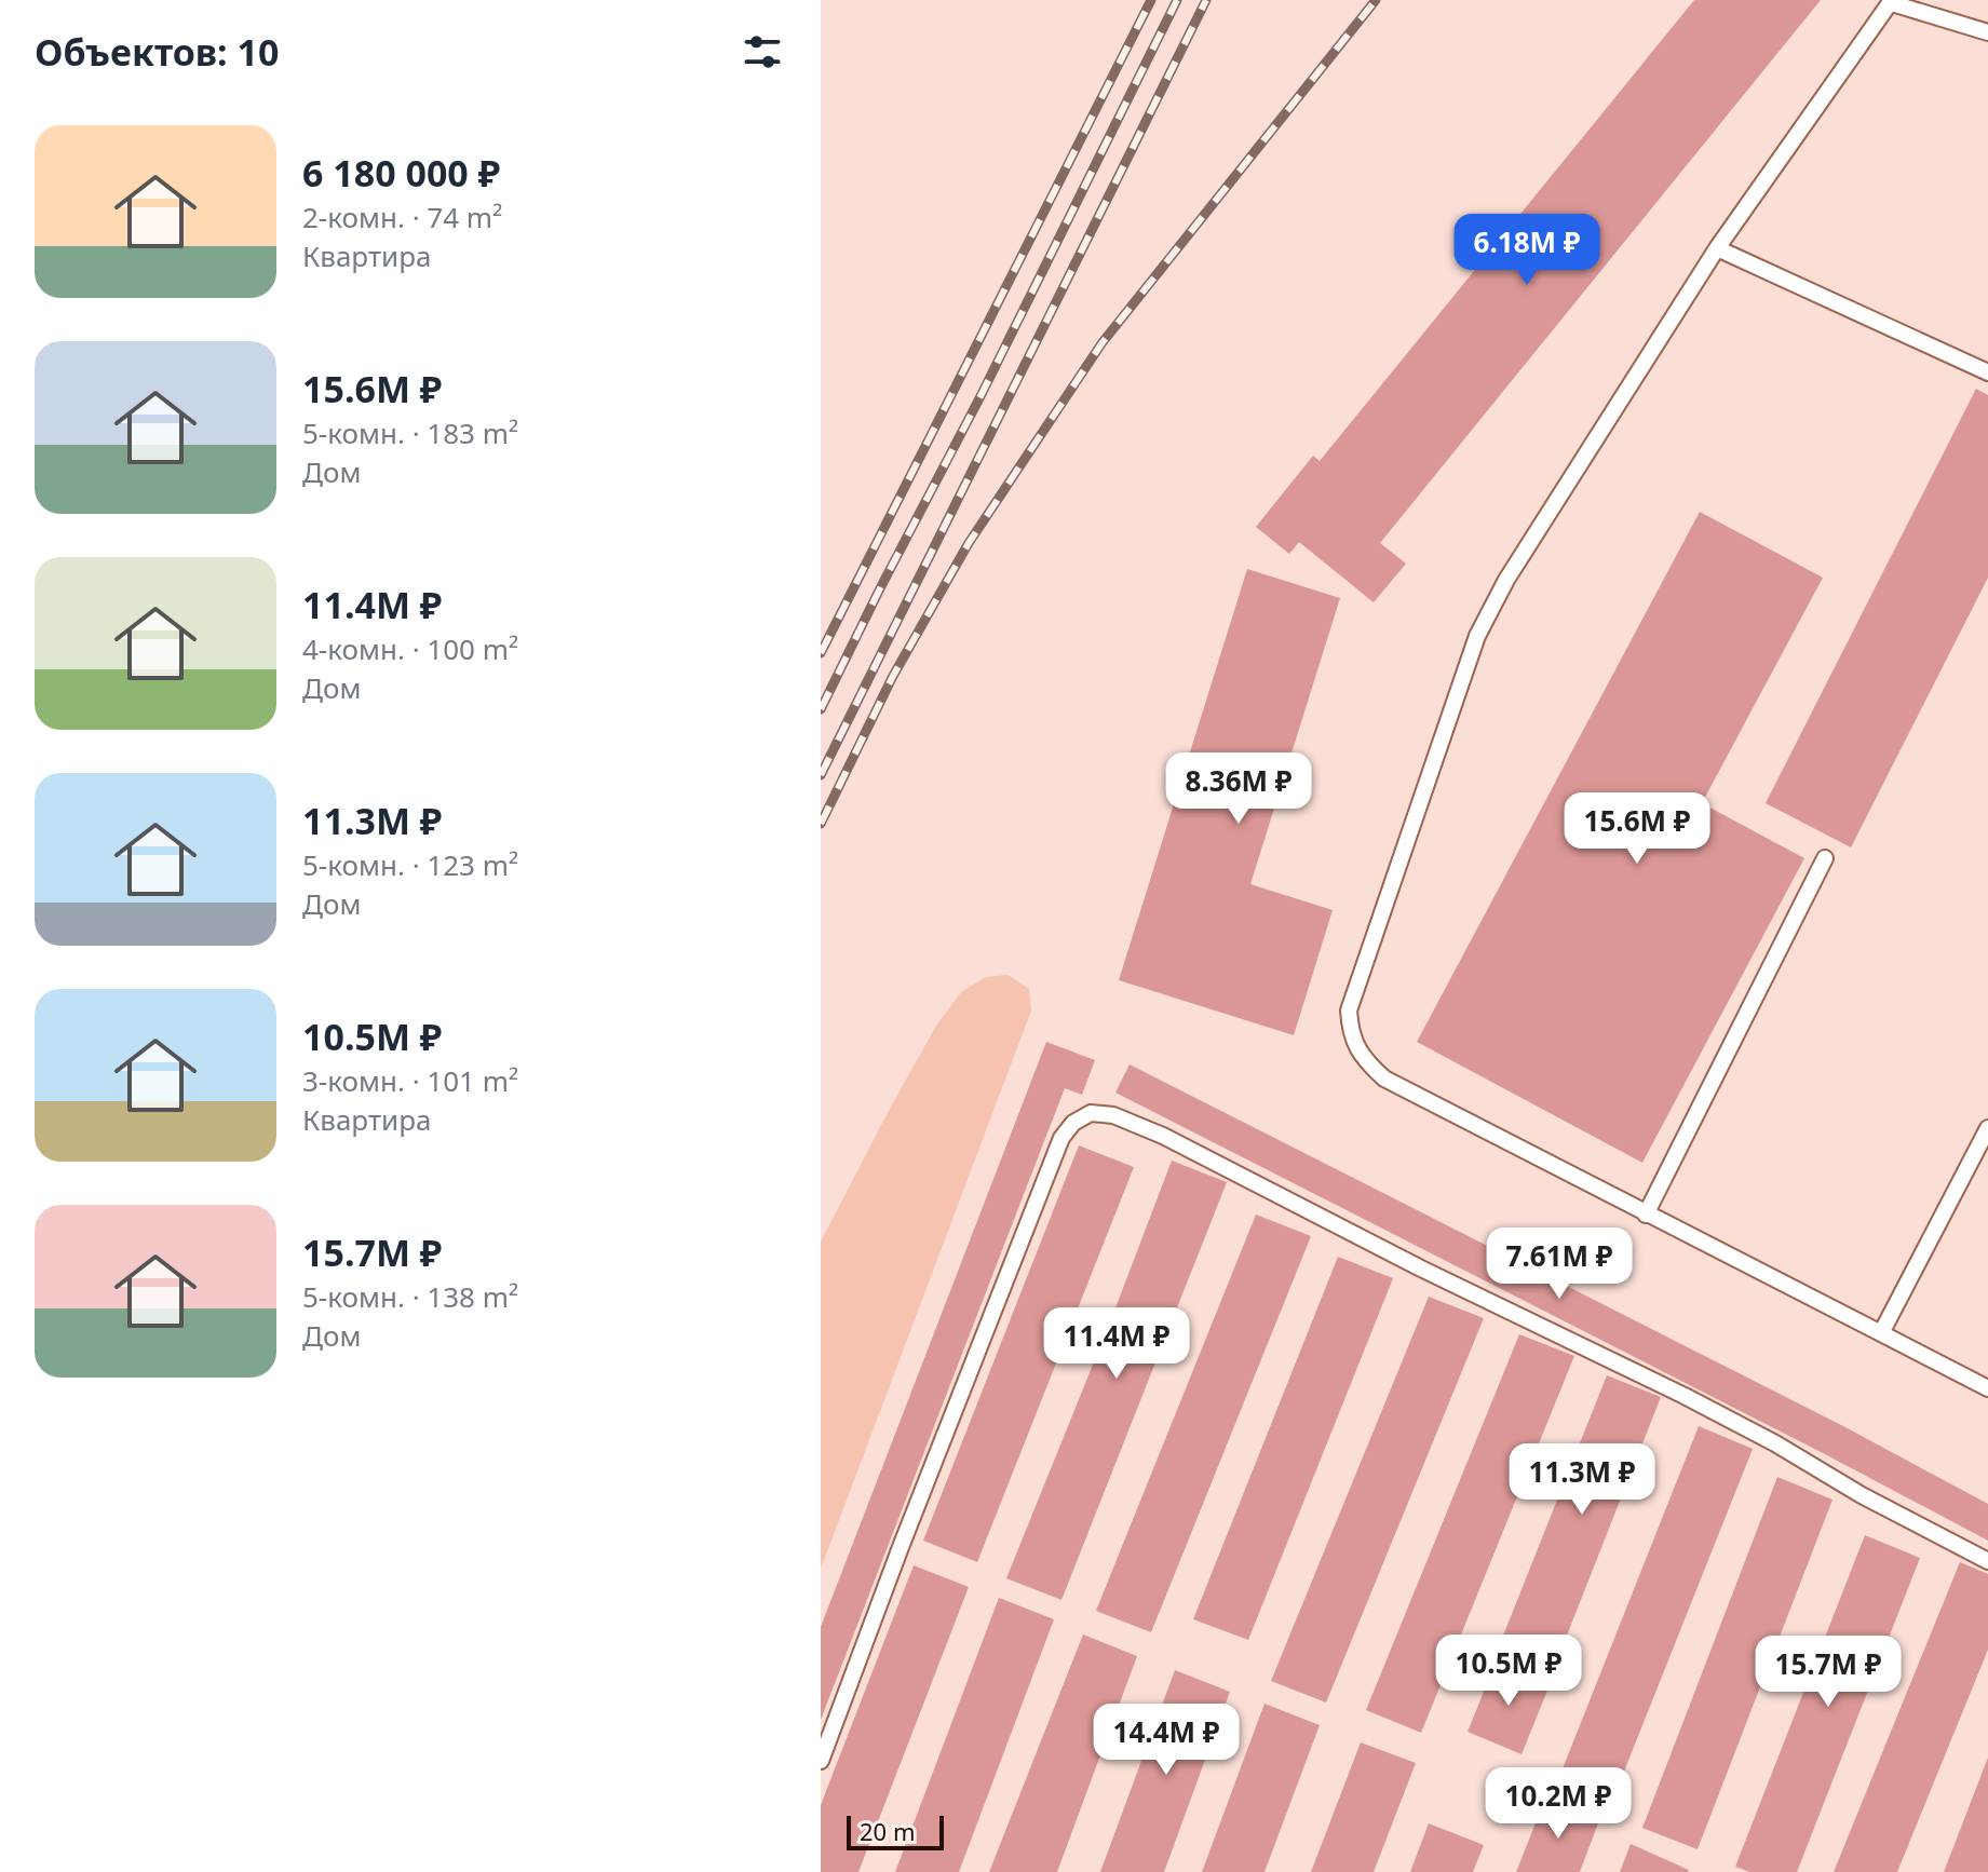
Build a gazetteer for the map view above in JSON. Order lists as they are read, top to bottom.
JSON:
{
  "scale_bar": "20 m",
  "page": {
    "heading": "Объектов: 10",
    "list": [
      {
        "name": "6 180 000 ₽",
        "note": "2-комн. · 74 m² · Квартира"
      },
      {
        "name": "15.6M ₽",
        "note": "5-комн. · 183 m² · Дом"
      },
      {
        "name": "11.4M ₽",
        "note": "4-комн. · 100 m² · Дом"
      },
      {
        "name": "11.3M ₽",
        "note": "5-комн. · 123 m² · Дом"
      },
      {
        "name": "10.5M ₽",
        "note": "3-комн. · 101 m² · Квартира"
      },
      {
        "name": "15.7M ₽",
        "note": "5-комн. · 138 m² · Дом"
      }
    ],
    "price": [
      "6.18M ₽",
      "8.36M ₽",
      "15.6M ₽",
      "7.61M ₽",
      "11.4M ₽",
      "11.3M ₽",
      "10.5M ₽",
      "15.7M ₽",
      "14.4M ₽",
      "10.2M ₽"
    ],
    "scale": "20 m"
  }
}
